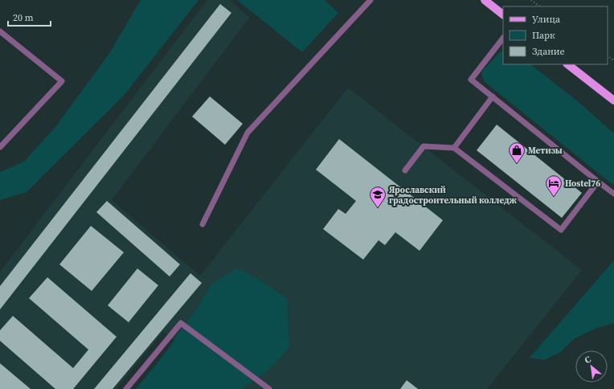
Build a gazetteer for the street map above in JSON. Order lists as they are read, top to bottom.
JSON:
{
  "places": {
    "shop": ["Метизы"],
    "hotel": ["Hostel76"],
    "school or university": ["Ярославский градостроительный колледж"]
  },
  "legend": ["Улица", "Парк", "Здание"],
  "scale_bar": "20 m",
  "north": "top left"
}
